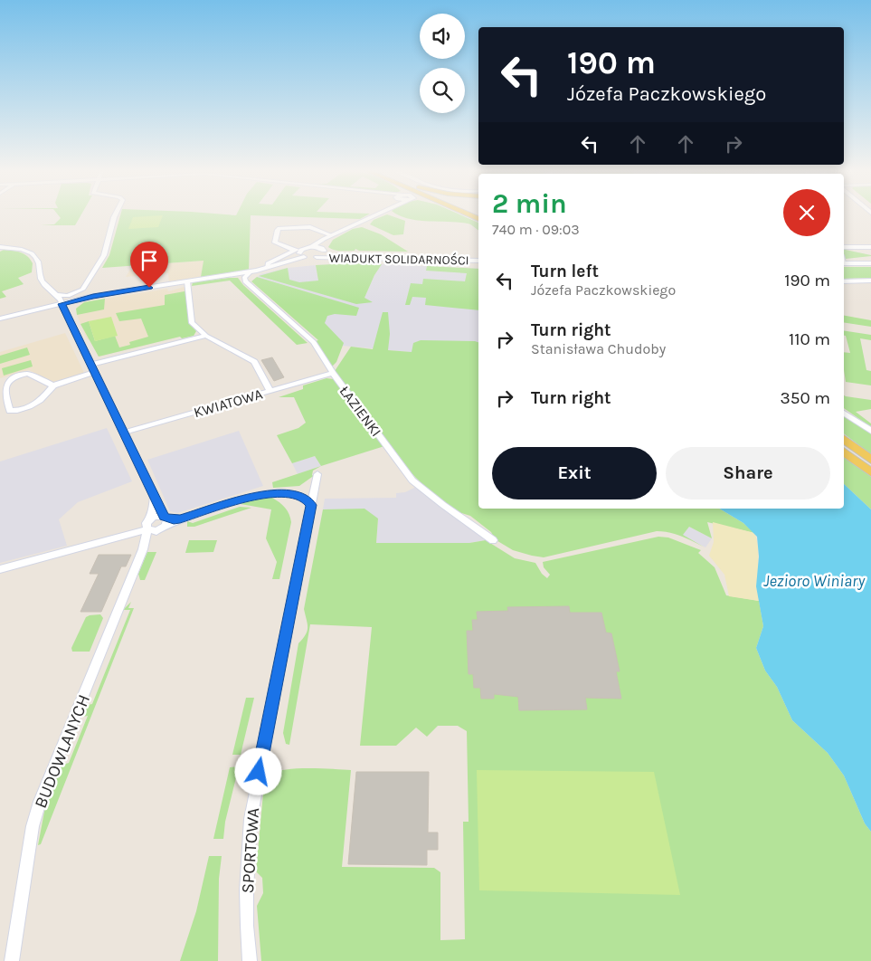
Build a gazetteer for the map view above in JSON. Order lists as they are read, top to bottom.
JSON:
{
  "streets": {
    "street": [
      "WIADUKT SOLIDARNOŚCI",
      "KWIATOWA",
      "ŁAZIENKI",
      "BUDOWLANYCH",
      "SPORTOWA"
    ]
  },
  "crossings": [
    ["KWIATOWA", "ŁAZIENKI"]
  ],
  "water": ["Jezioro Winiary"],
  "page": {
    "turn": ["190 m", "Józefa Paczkowskiego"],
    "heading": ["2 min", "740 m · 09:03"],
    "list": [
      {
        "name": "Turn left",
        "note": "Józefa Paczkowskiego",
        "value": "190 m"
      },
      {
        "name": "Turn right",
        "note": "Stanisława Chudoby",
        "value": "110 m"
      },
      {
        "name": "Turn right",
        "value": "350 m"
      }
    ],
    "buttons": ["Exit", "Share"]
  }
}
